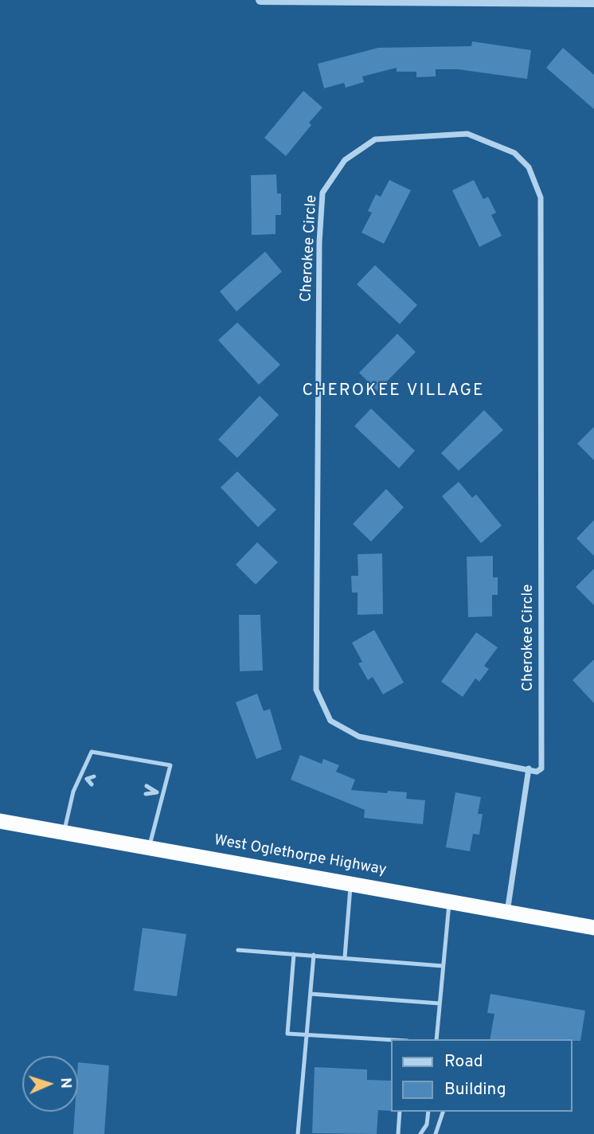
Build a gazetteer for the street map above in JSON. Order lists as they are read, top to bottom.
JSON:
{
  "streets": {
    "highway": ["West Oglethorpe Highway"],
    "street": ["Cherokee Circle"]
  },
  "districts": ["CHEROKEE VILLAGE"],
  "legend": ["Road", "Building"],
  "north": "right"
}
